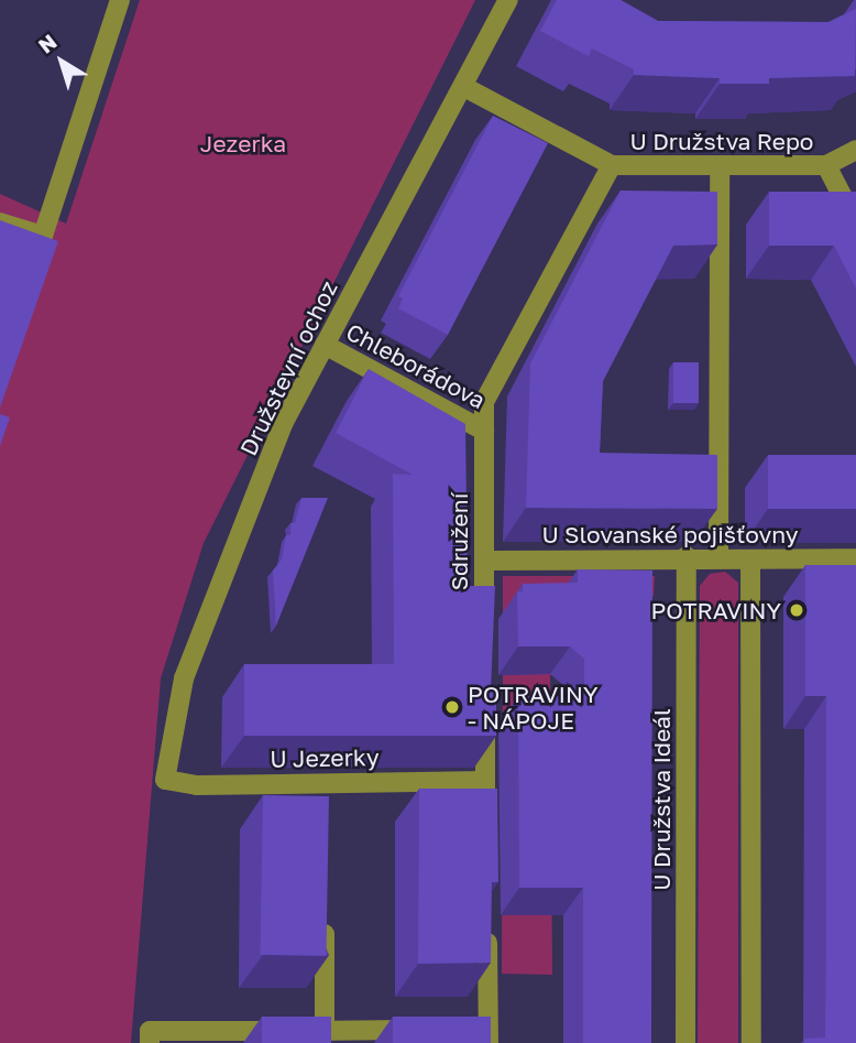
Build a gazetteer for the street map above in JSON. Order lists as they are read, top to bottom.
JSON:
{
  "streets": {
    "street": [
      "U Družstva Repo",
      "Chleborádova",
      "Družstevní ochoz",
      "U Slovanské pojišťovny",
      "Sdružení",
      "U Jezerky",
      "U Družstva Ideál"
    ]
  },
  "crossings": [
    ["U Družstva Repo", "Družstevní ochoz"],
    ["U Družstva Repo", "Sdružení"],
    ["Chleborádova", "Družstevní ochoz"],
    ["Chleborádova", "Sdružení"],
    ["Družstevní ochoz", "U Jezerky"],
    ["U Slovanské pojišťovny", "Sdružení"],
    ["U Slovanské pojišťovny", "U Družstva Ideál"]
  ],
  "parks": ["Jezerka"],
  "places": ["POTRAVINY", "POTRAVINY - NÁPOJE"],
  "north": "top left"
}
